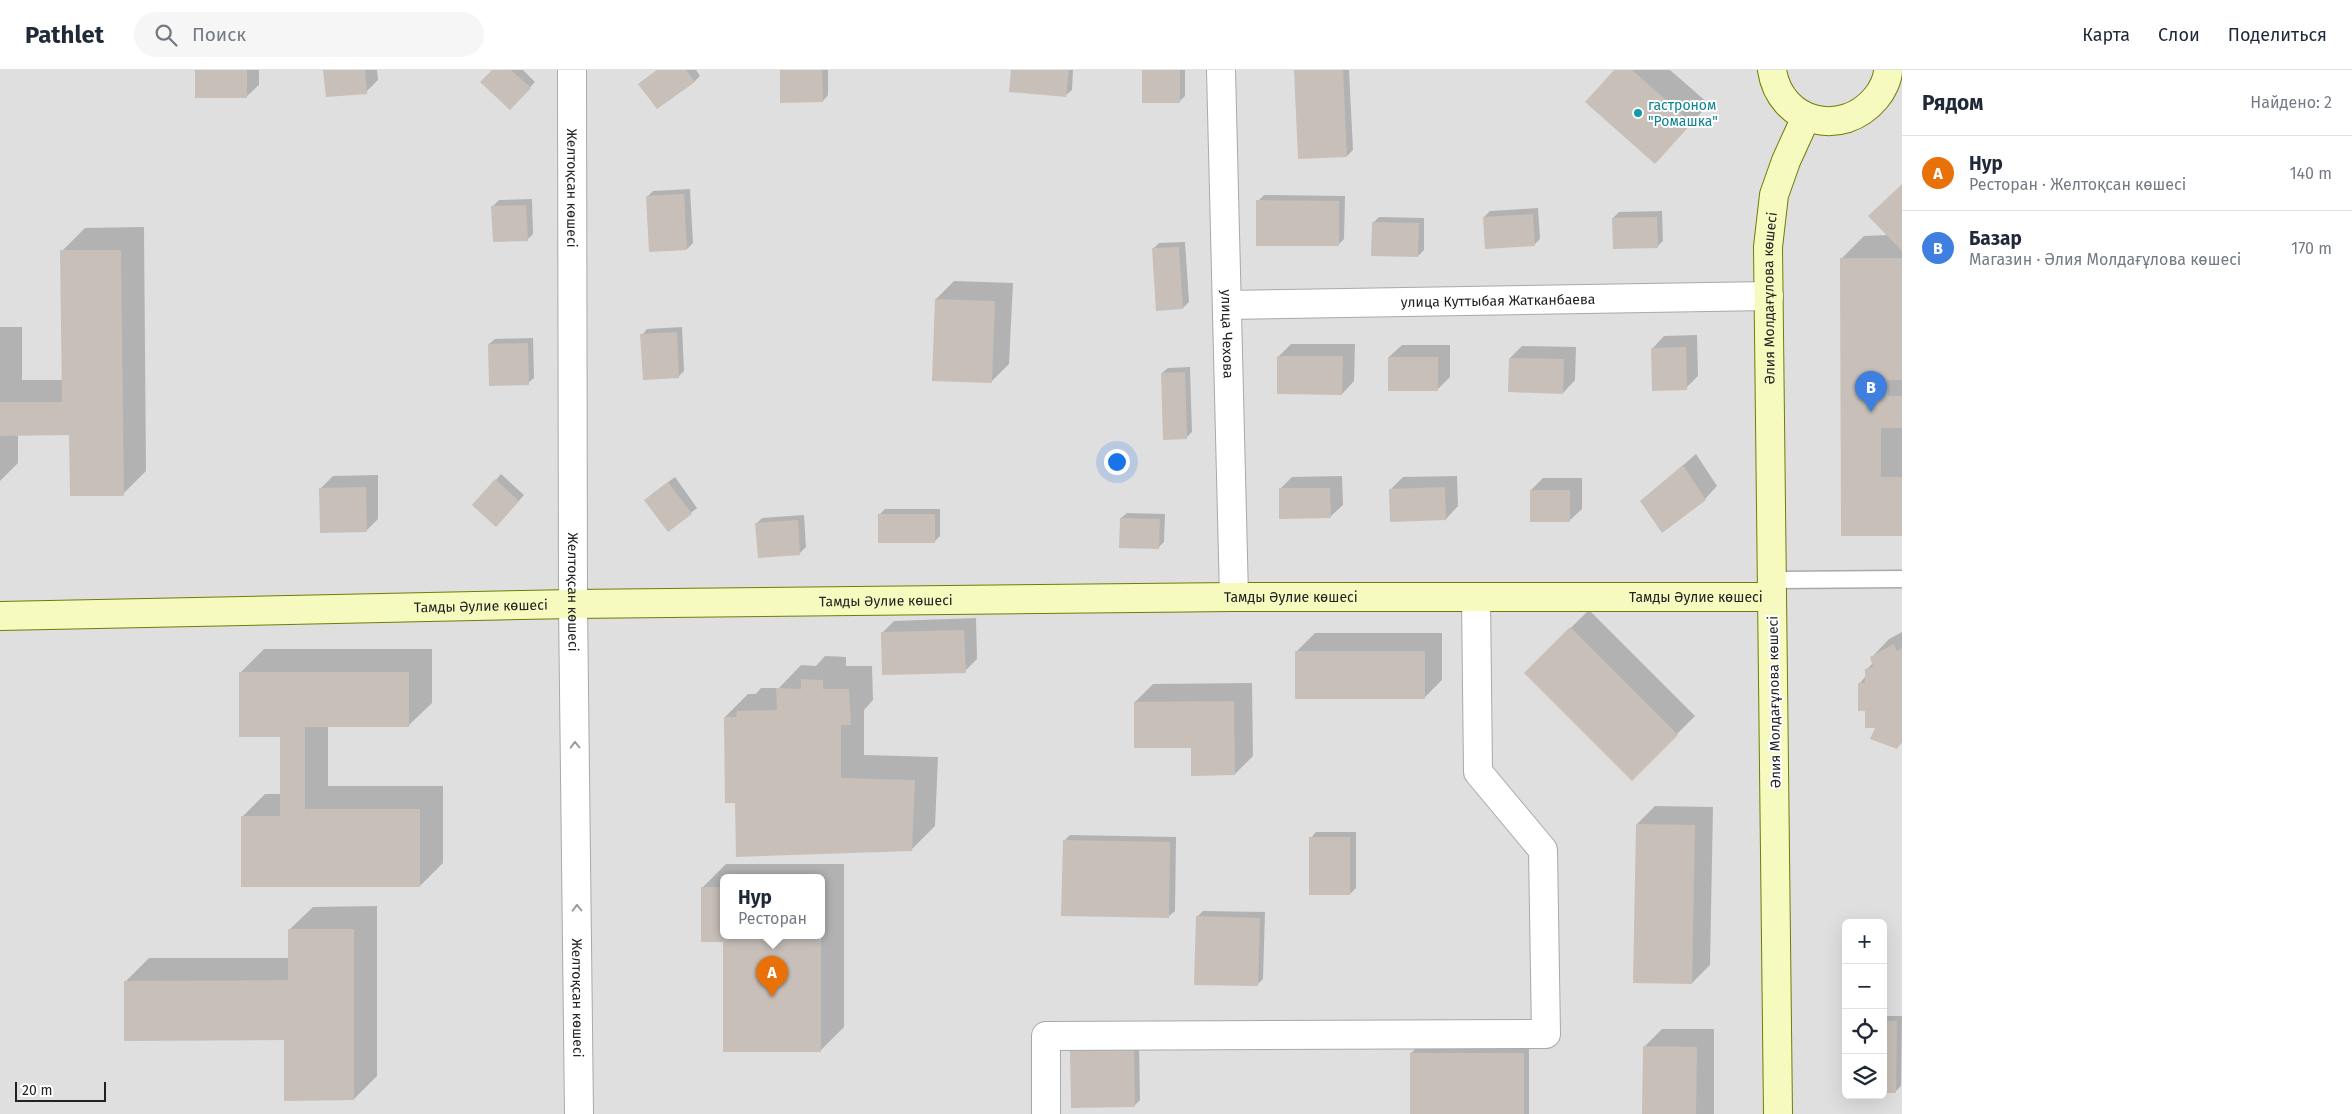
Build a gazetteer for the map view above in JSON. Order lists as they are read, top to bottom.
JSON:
{
  "streets": {
    "street": [
      "Желтоқсан көшесі",
      "Әлия Молдағұлова көшесі",
      "улица Куттыбая Жатканбаева",
      "улица Чехова",
      "Тамды Әулие көшесі"
    ]
  },
  "crossings": [
    ["Желтоқсан көшесі", "Тамды Әулие көшесі"],
    ["Әлия Молдағұлова көшесі", "улица Куттыбая Жатканбаева"],
    ["Әлия Молдағұлова көшесі", "Тамды Әулие көшесі"],
    ["улица Куттыбая Жатканбаева", "улица Чехова"],
    ["улица Чехова", "Тамды Әулие көшесі"]
  ],
  "one_way": ["Желтоқсан көшесі"],
  "places": ["гастроном \"Ромашка\""],
  "scale_bar": "20 m",
  "page": {
    "header": "Pathlet",
    "search": "Поиск",
    "nav": ["Карта", "Слои", "Поделиться"],
    "heading": ["Рядом", "Найдено: 2"],
    "list": [
      {
        "mark": "A",
        "name": "Нур",
        "note": "Ресторан · Желтоқсан көшесі",
        "value": "140 m"
      },
      {
        "mark": "B",
        "name": "Базар",
        "note": "Магазин · Әлия Молдағұлова көшесі",
        "value": "170 m"
      }
    ],
    "pins": ["B", "A"],
    "popup": ["Нур", "Ресторан"],
    "map_buttons": ["+", "−"],
    "scale": "20 m"
  }
}
